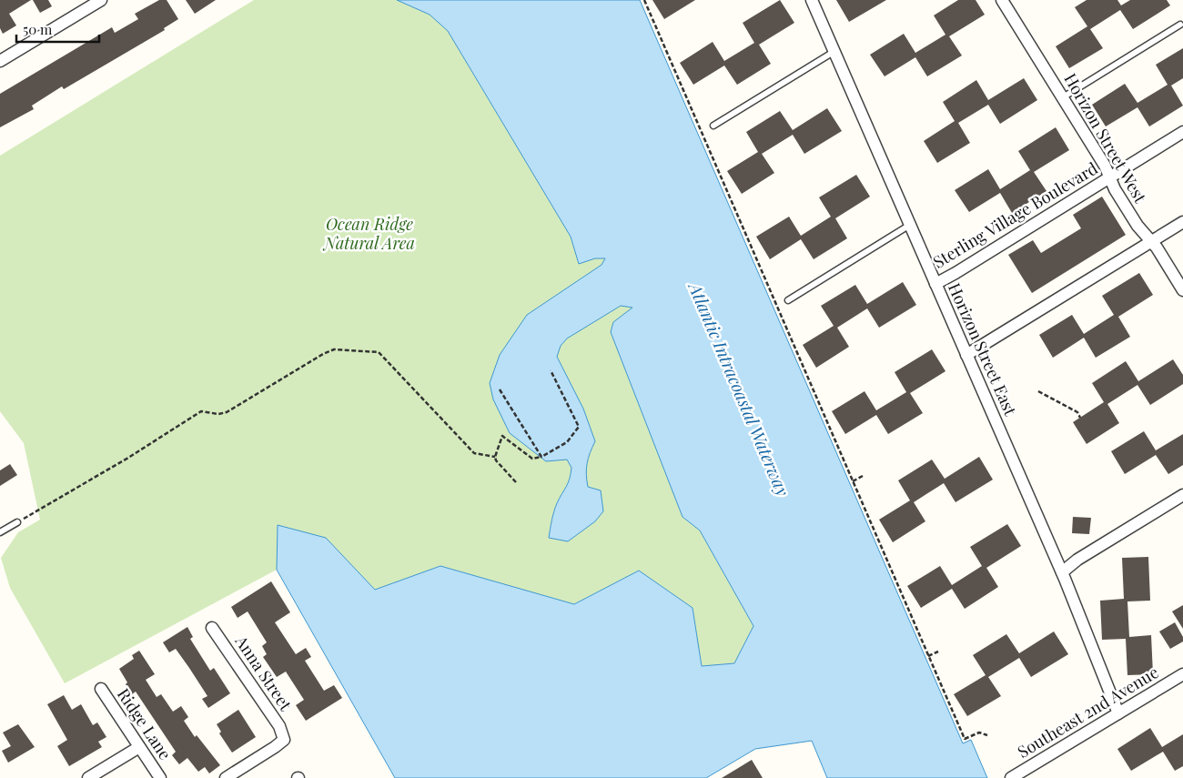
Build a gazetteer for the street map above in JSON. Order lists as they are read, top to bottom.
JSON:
{
  "streets": {
    "street": [
      "Horizon Street West",
      "Sterling Village Boulevard",
      "Horizon Street East",
      "Anna Street",
      "Southeast 2nd Avenue",
      "Ridge Lane"
    ]
  },
  "crossings": [
    ["Horizon Street West", "Sterling Village Boulevard"],
    ["Sterling Village Boulevard", "Horizon Street East"],
    ["Horizon Street East", "Southeast 2nd Avenue"]
  ],
  "water": ["Atlantic Intracoastal Waterway"],
  "parks": ["Ocean Ridge Natural Area"],
  "scale_bar": "50 m"
}
